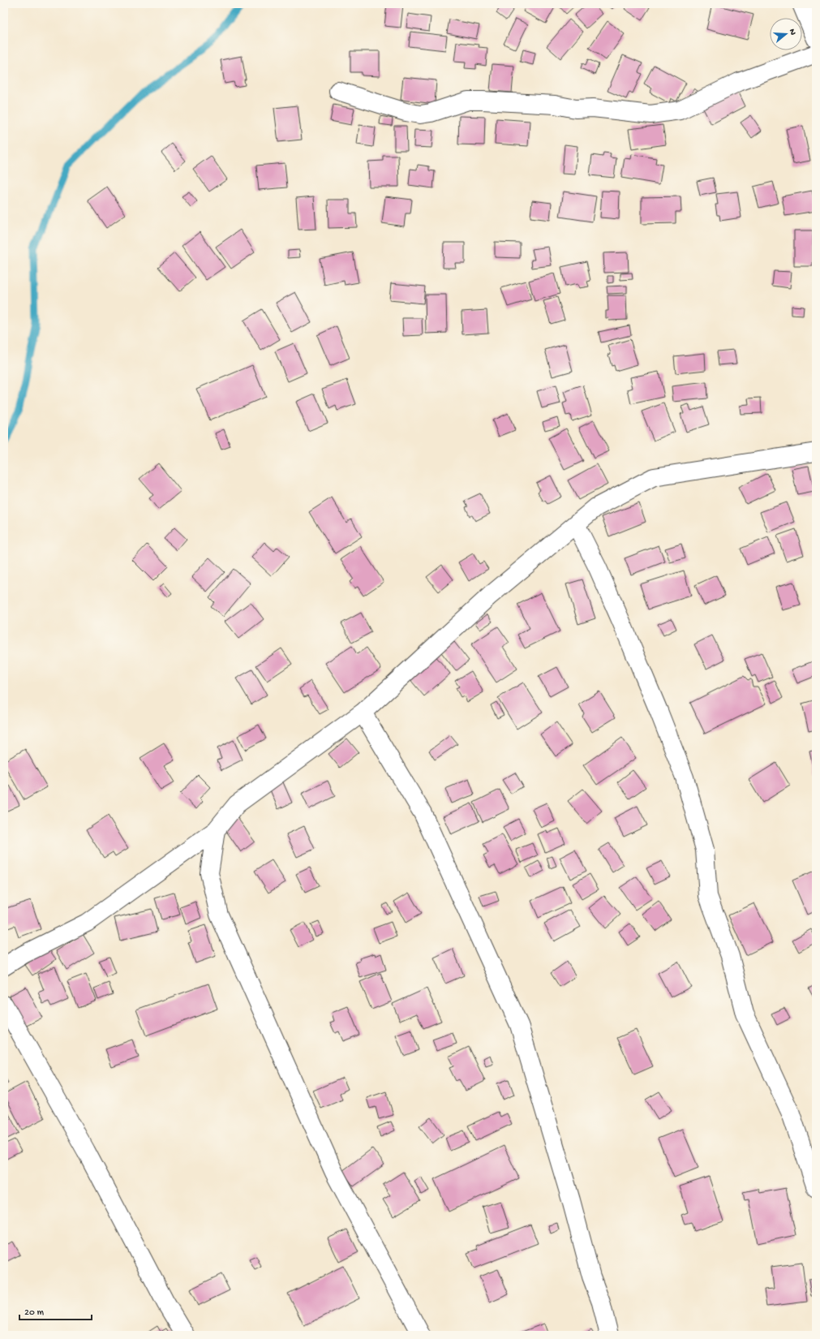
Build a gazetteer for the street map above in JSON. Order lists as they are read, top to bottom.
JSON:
{
  "scale_bar": "20 m",
  "north": "right"
}
